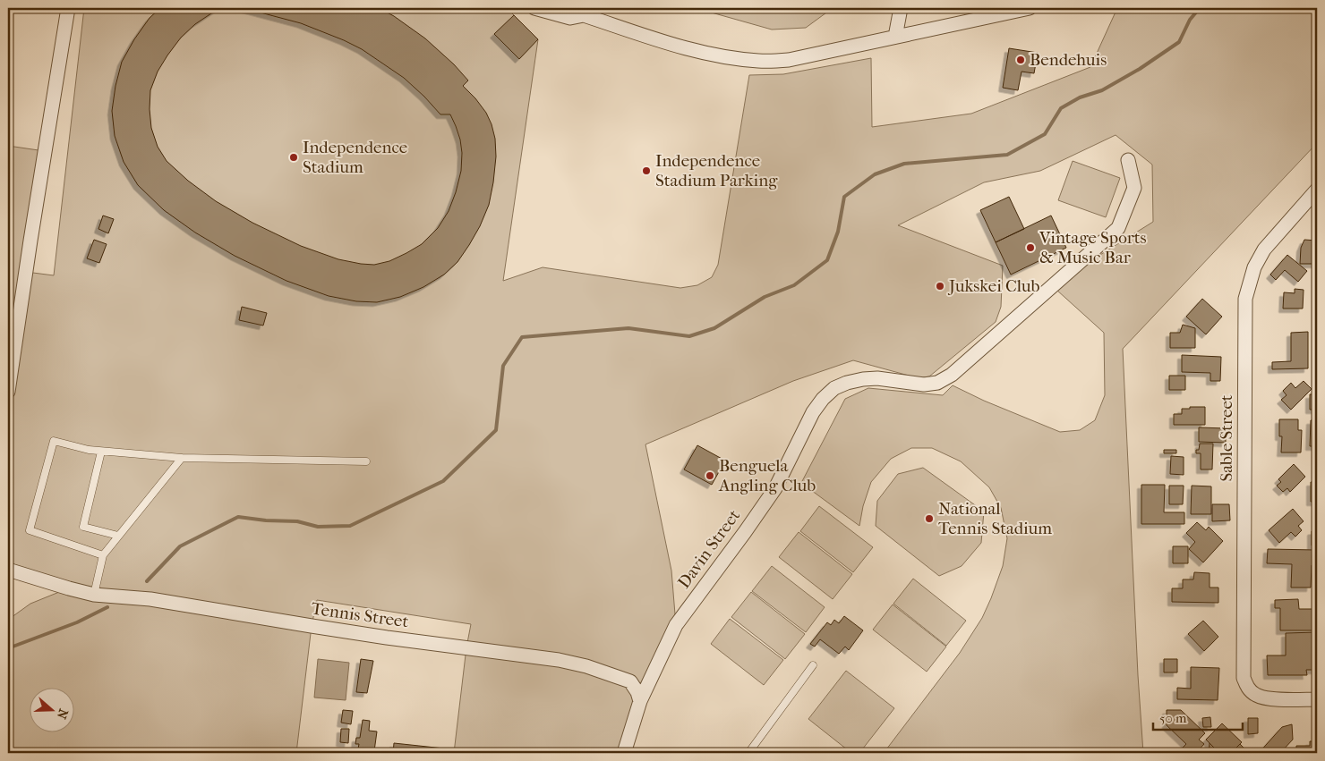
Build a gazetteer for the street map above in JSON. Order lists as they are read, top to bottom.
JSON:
{
  "streets": {
    "street": ["Sable Street", "Davin Street", "Tennis Street"]
  },
  "crossings": [
    ["Davin Street", "Tennis Street"]
  ],
  "places": [
    "Bendehuis",
    "Independence Stadium",
    "Independence Stadium Parking",
    "Vintage Sports & Music Bar",
    "Jukskei Club",
    "Benguela Angling Club",
    "National Tennis Stadium"
  ],
  "scale_bar": "50 m",
  "north": "right"
}
